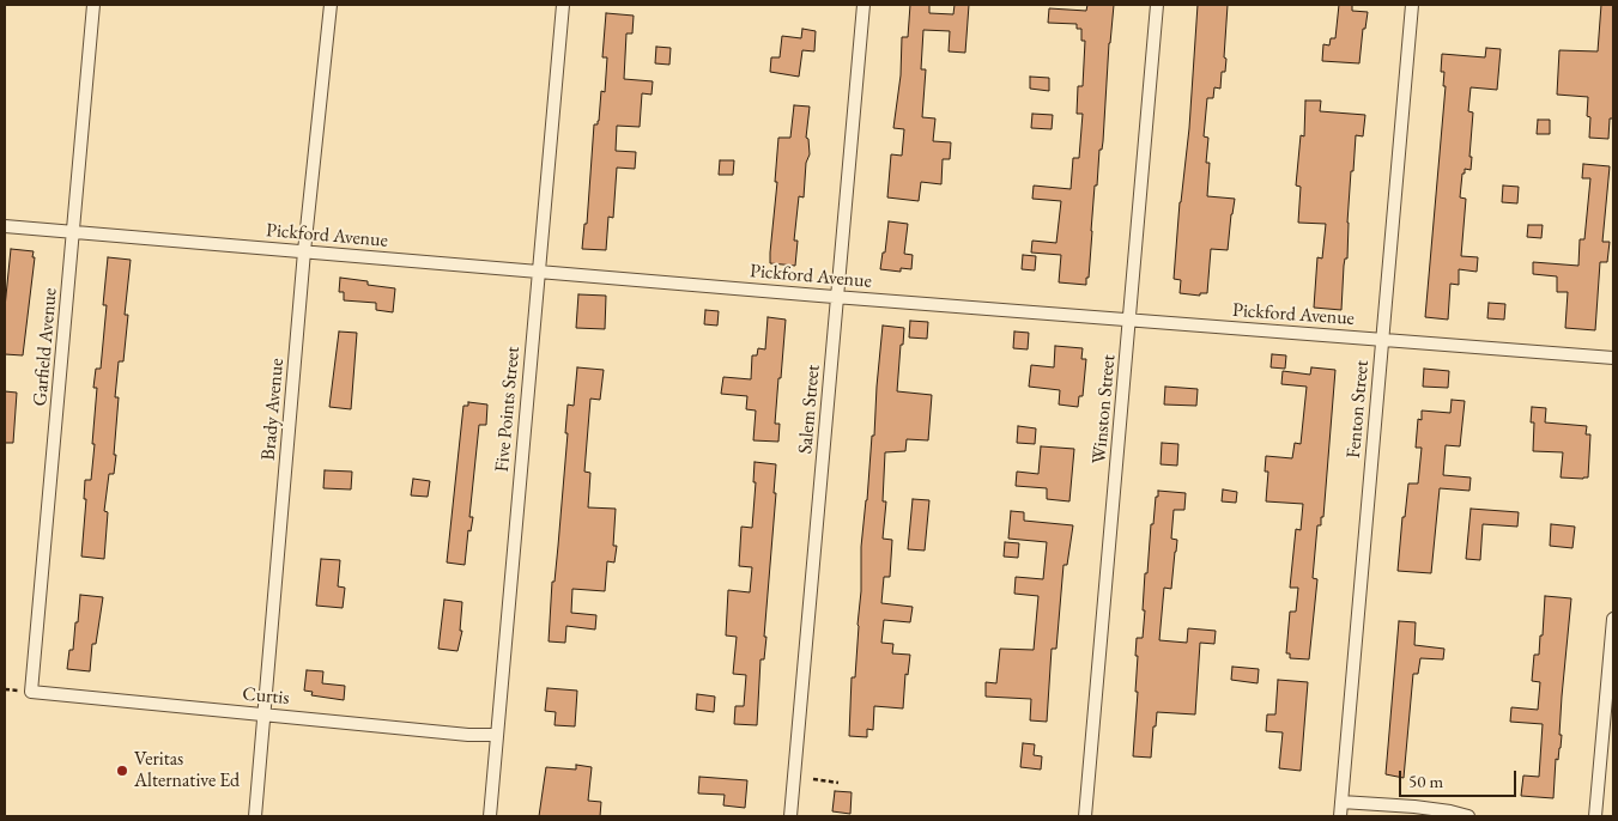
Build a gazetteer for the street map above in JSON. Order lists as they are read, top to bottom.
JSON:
{
  "streets": {
    "street": [
      "Pickford Avenue",
      "Garfield Avenue",
      "Brady Avenue",
      "Five Points Street",
      "Salem Street",
      "Winston Street",
      "Fenton Street",
      "Curtis"
    ]
  },
  "crossings": [
    ["Pickford Avenue", "Garfield Avenue"],
    ["Pickford Avenue", "Brady Avenue"],
    ["Pickford Avenue", "Five Points Street"],
    ["Pickford Avenue", "Salem Street"],
    ["Pickford Avenue", "Winston Street"],
    ["Pickford Avenue", "Fenton Street"],
    ["Garfield Avenue", "Curtis"],
    ["Brady Avenue", "Curtis"],
    ["Five Points Street", "Curtis"]
  ],
  "places": ["Veritas Alternative Ed"],
  "scale_bar": "50 m"
}
